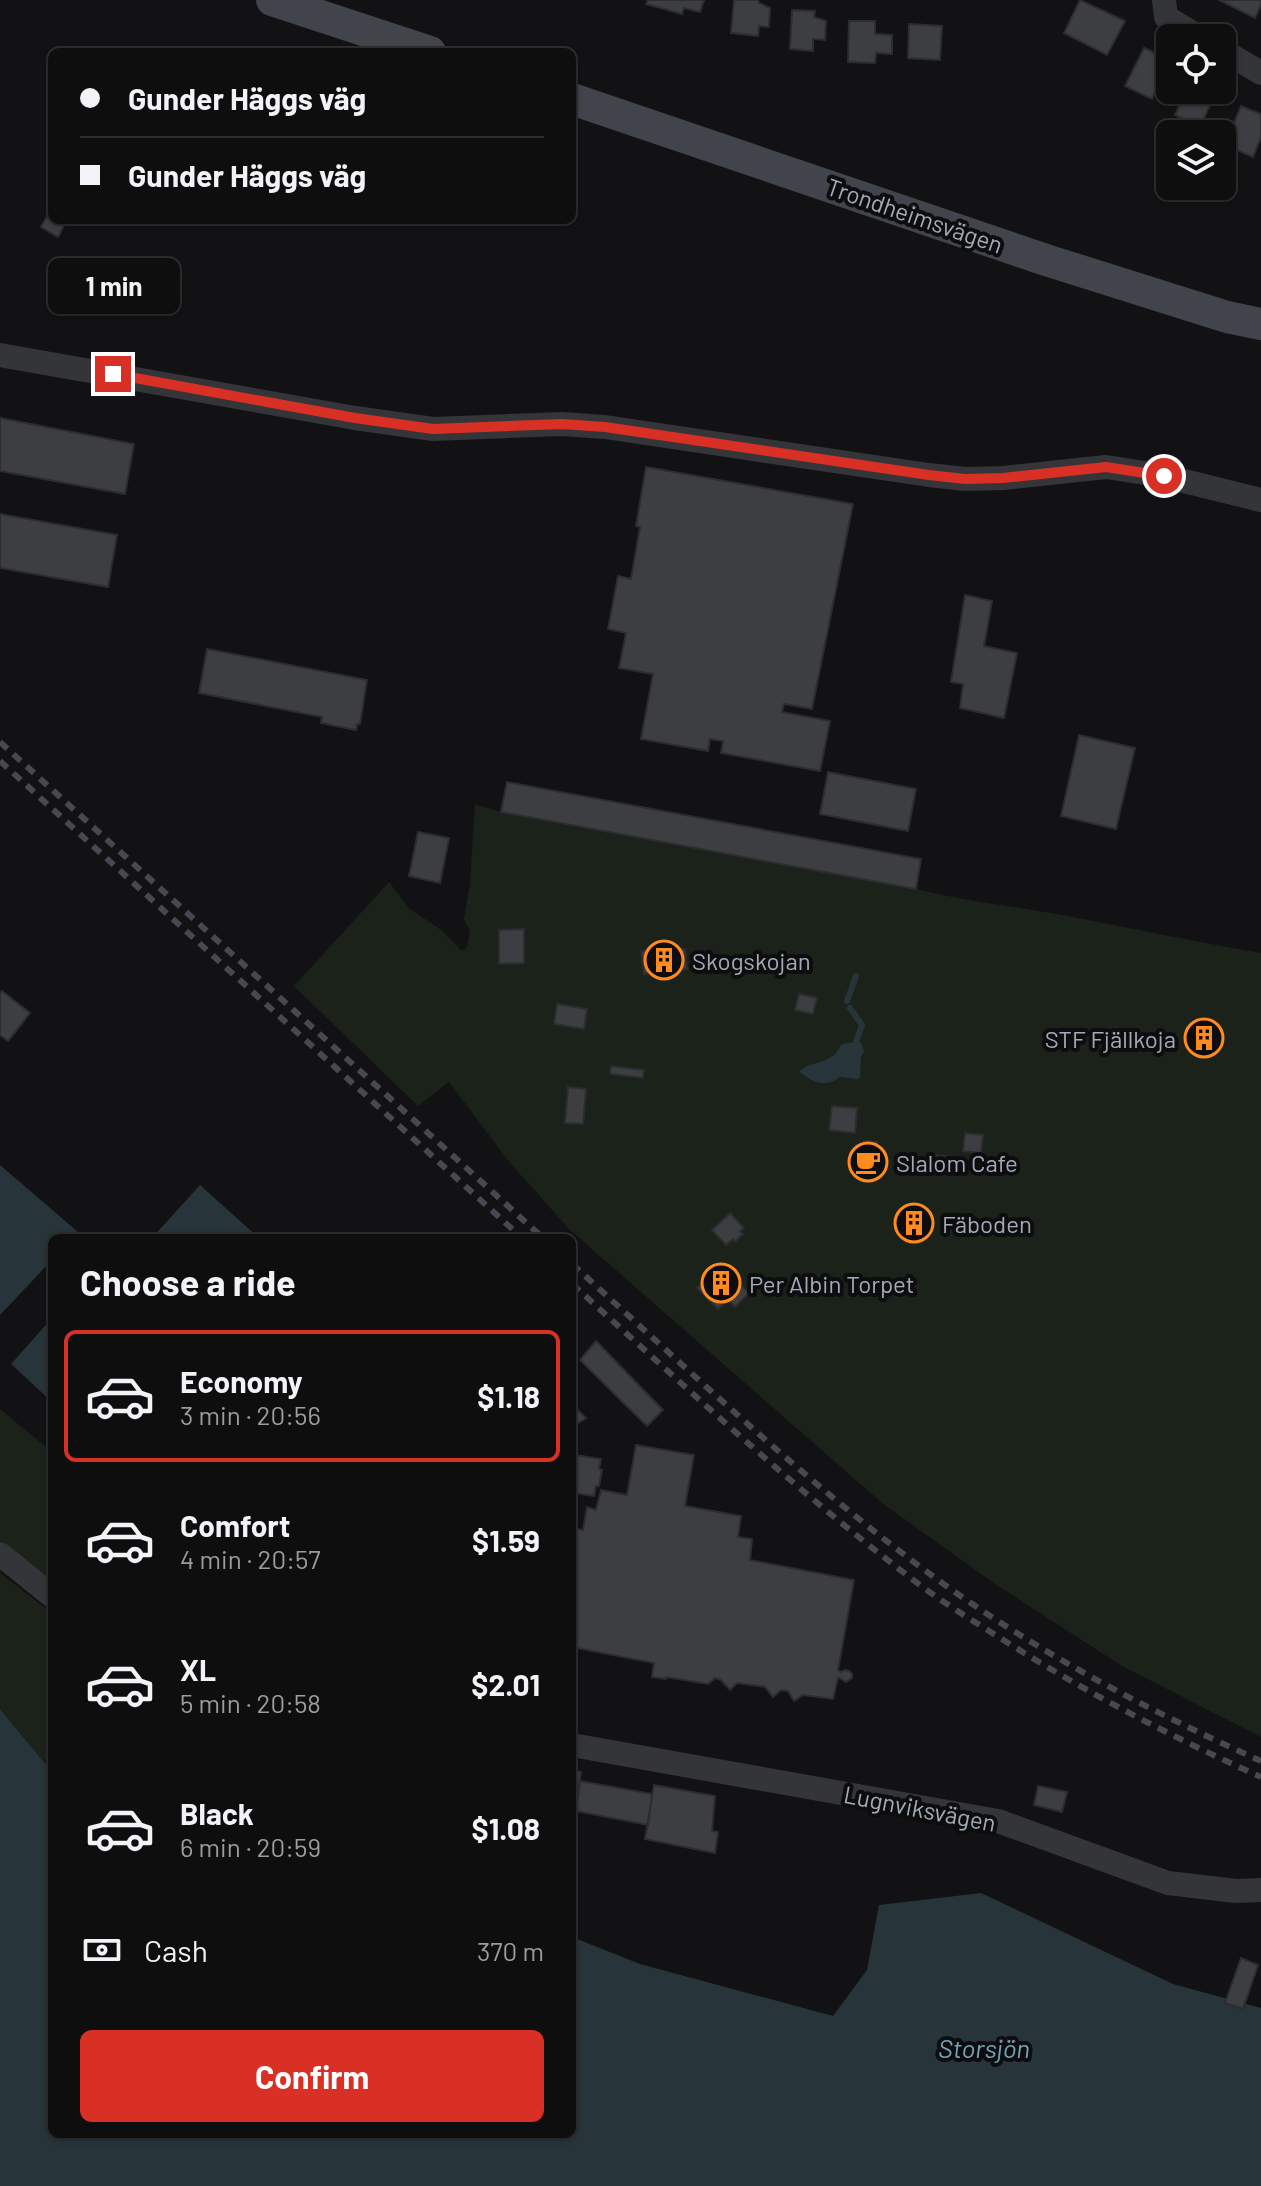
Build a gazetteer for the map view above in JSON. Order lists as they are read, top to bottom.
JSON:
{
  "streets": {
    "main road": ["Trondheimsvägen"],
    "street": ["Lugnviksvägen"]
  },
  "water": ["Storsjön"],
  "places": {
    "building": [
      "Skogskojan",
      "STF Fjällkoja",
      "Fäboden",
      "Per Albin Torpet"
    ],
    "cafe": ["Slalom Cafe"]
  },
  "page": {
    "banner": ["Gunder Häggs väg", "Gunder Häggs väg"],
    "bubble": "1 min",
    "heading": "Choose a ride",
    "list": [
      {
        "name": "Economy",
        "note": "3 min · 20:56",
        "value": "$1.18"
      },
      {
        "name": "Comfort",
        "note": "4 min · 20:57",
        "value": "$1.59"
      },
      {
        "name": "XL",
        "note": "5 min · 20:58",
        "value": "$2.01"
      },
      {
        "name": "Black",
        "note": "6 min · 20:59",
        "value": "$1.08"
      }
    ],
    "pay": ["Cash", "370 m"],
    "buttons": "Confirm"
  }
}
